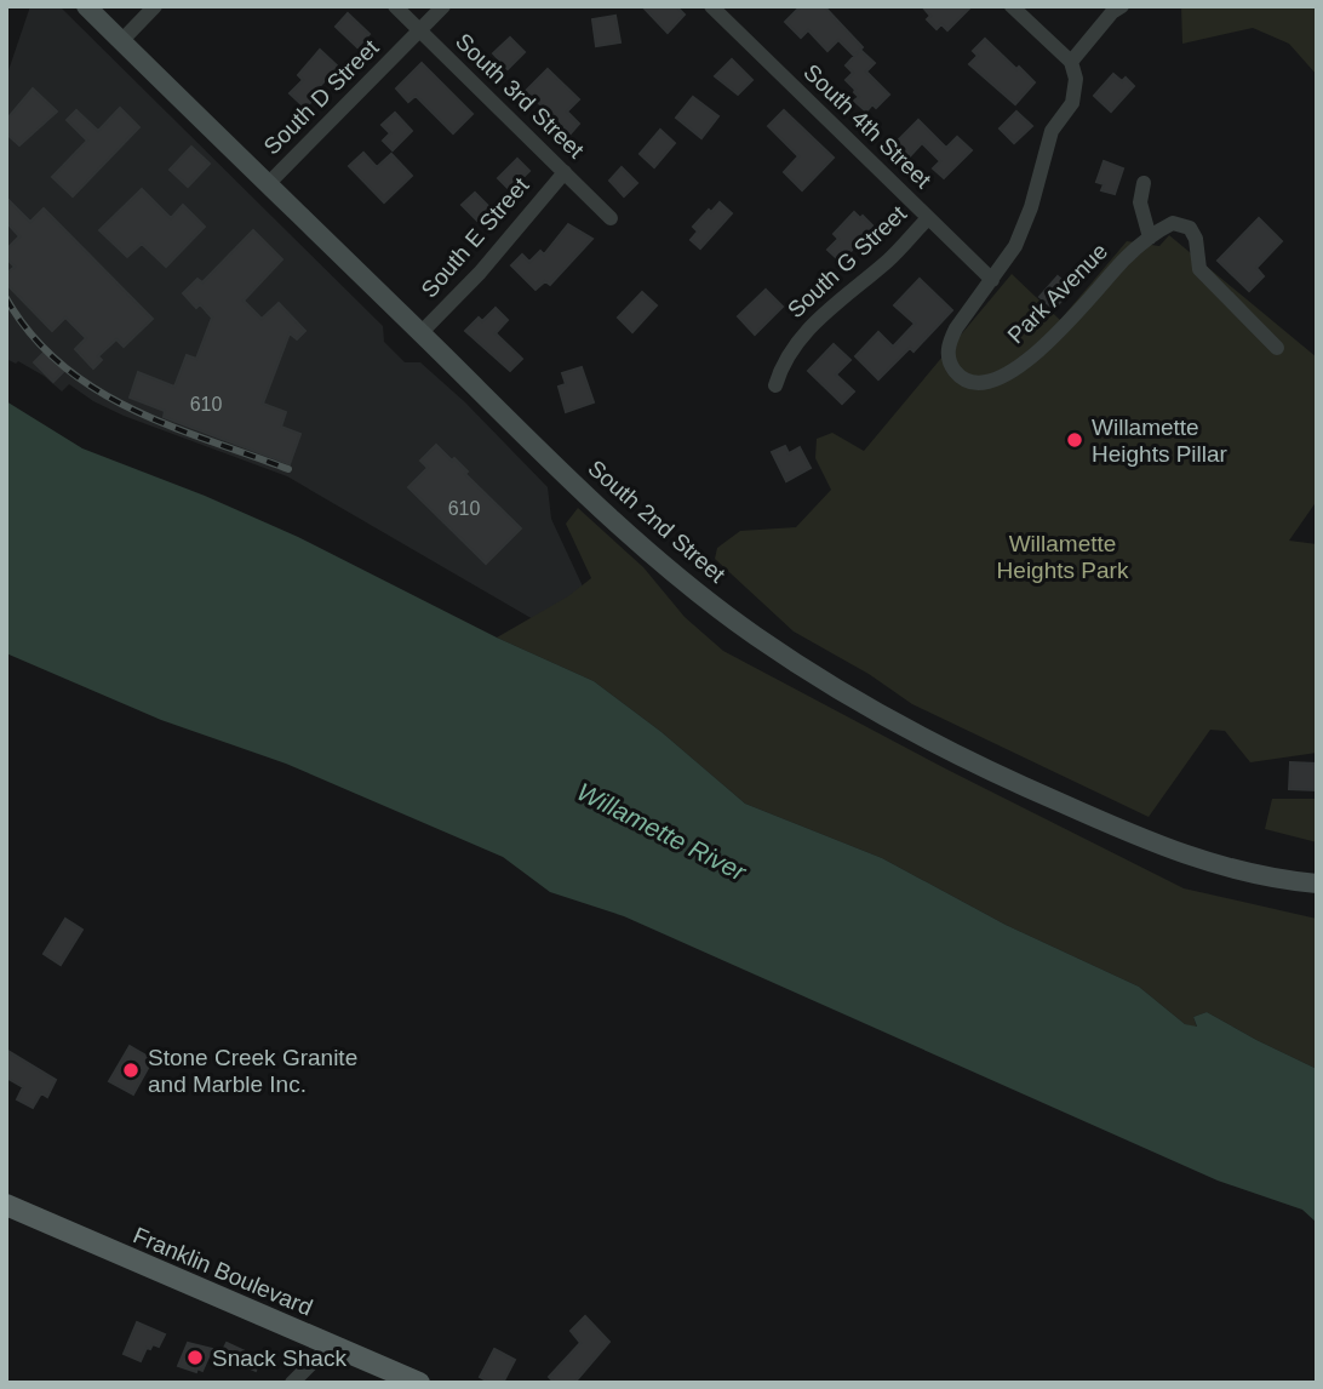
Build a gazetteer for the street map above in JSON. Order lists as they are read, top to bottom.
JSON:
{
  "streets": {
    "main road": ["Franklin Boulevard"],
    "street": [
      "South 3rd Street",
      "South D Street",
      "South 4th Street",
      "South E Street",
      "South G Street",
      "Park Avenue",
      "South 2nd Street"
    ]
  },
  "crossings": [
    ["South 3rd Street", "South D Street"],
    ["South 3rd Street", "South E Street"],
    ["South D Street", "South 2nd Street"],
    ["South 4th Street", "South G Street"],
    ["South 4th Street", "Park Avenue"],
    ["South E Street", "South 2nd Street"]
  ],
  "water": ["Willamette River"],
  "parks": ["Willamette Heights Park"],
  "places": ["Willamette Heights Pillar", "Stone Creek Granite and Marble Inc.", "Snack Shack"],
  "house_numbers": ["610", "610"]
}
